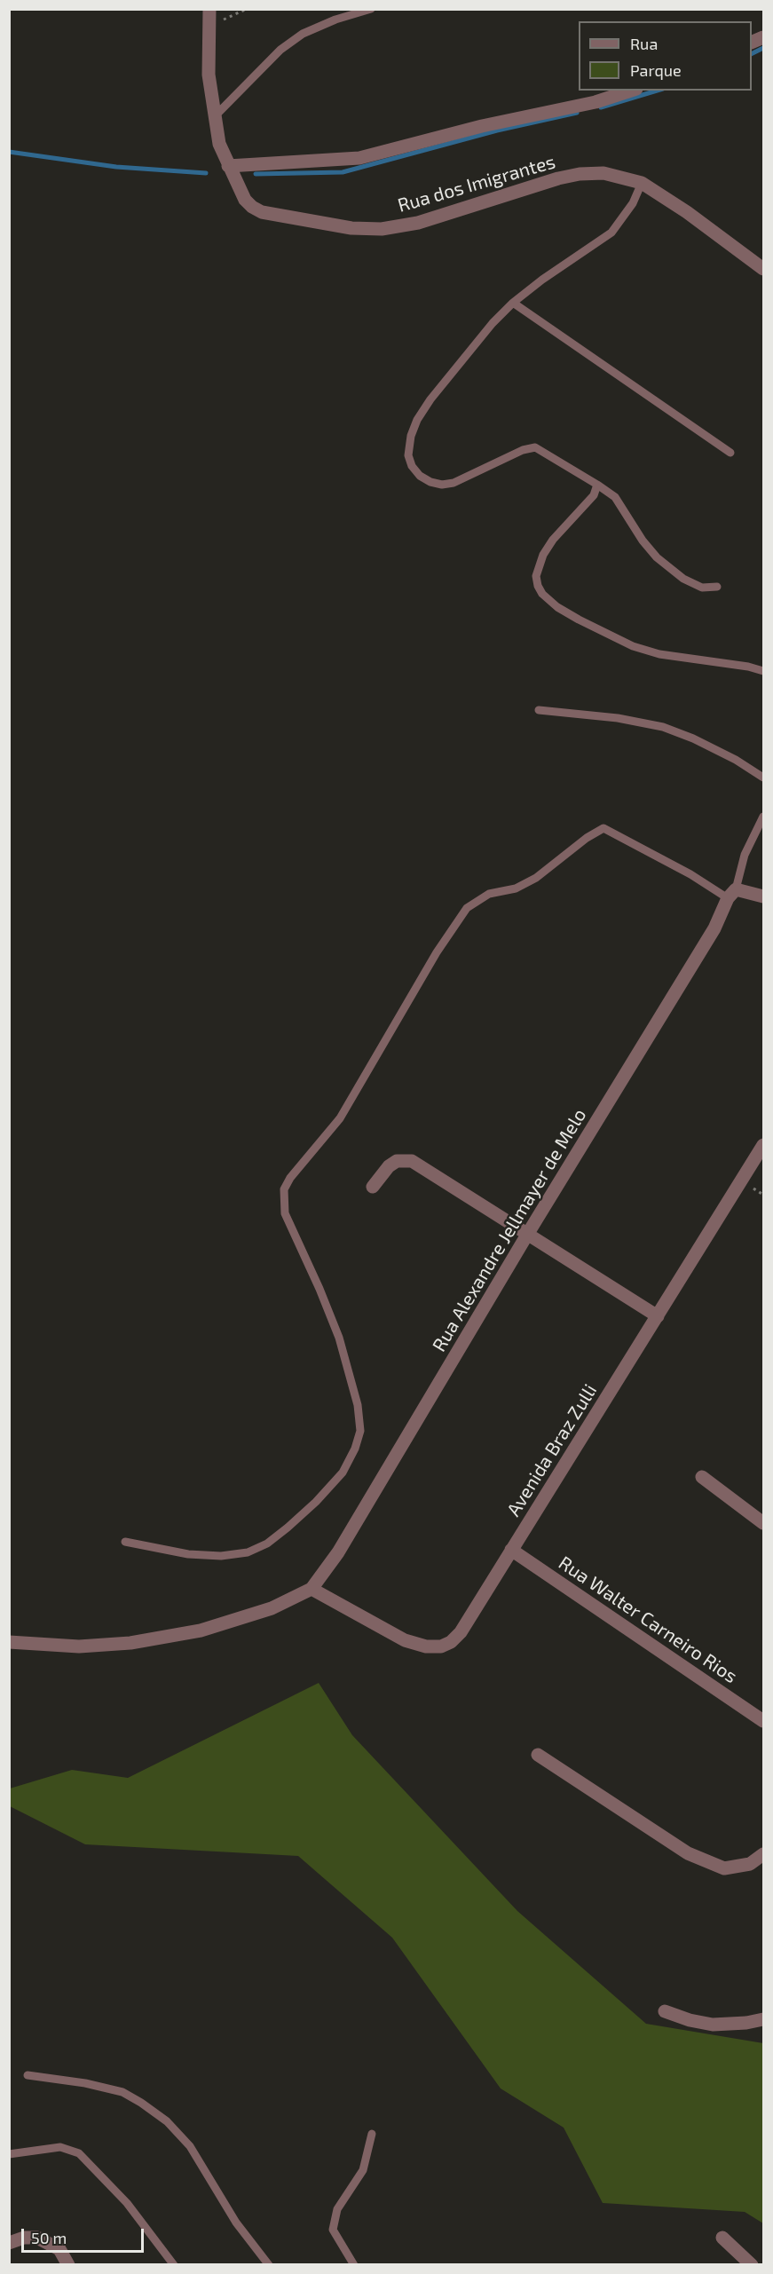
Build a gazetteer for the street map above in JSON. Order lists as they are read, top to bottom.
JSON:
{
  "streets": {
    "street": [
      "Rua dos Imigrantes",
      "Rua Alexandre Jellmayer de Melo",
      "Avenida Braz Zulli",
      "Rua Walter Carneiro Rios"
    ]
  },
  "crossings": [
    ["Rua Alexandre Jellmayer de Melo", "Avenida Braz Zulli"],
    ["Avenida Braz Zulli", "Rua Walter Carneiro Rios"]
  ],
  "legend": ["Rua", "Parque"],
  "scale_bar": "50 m"
}
